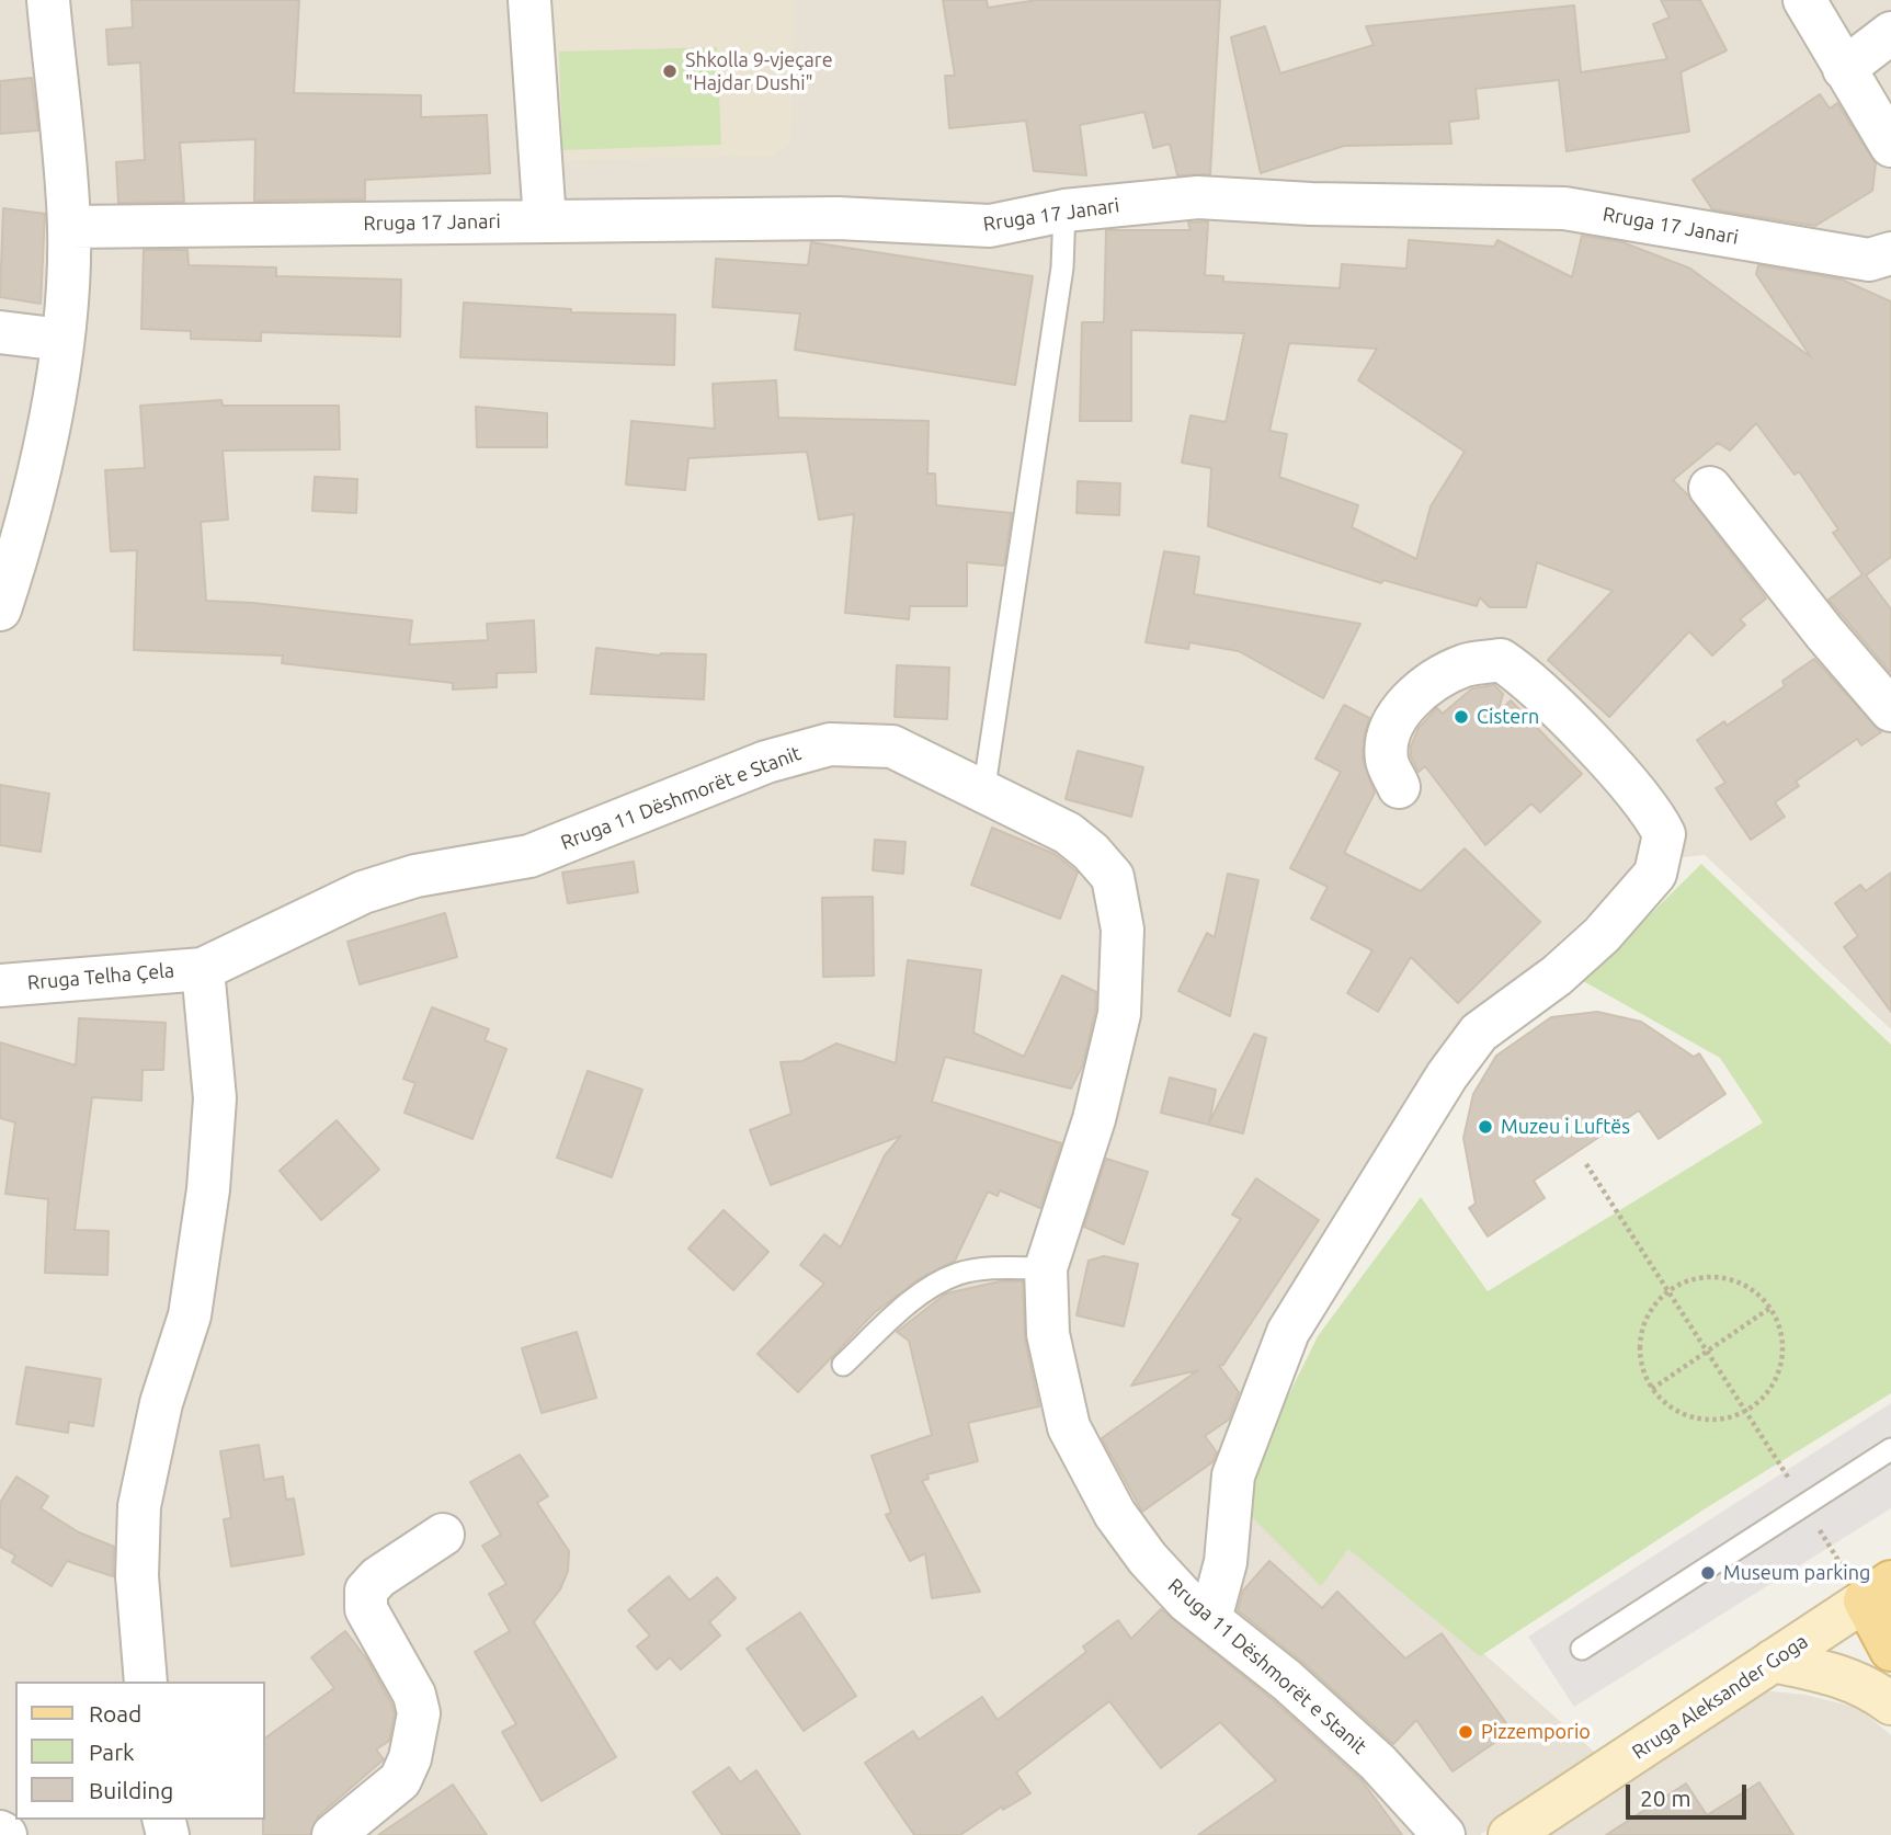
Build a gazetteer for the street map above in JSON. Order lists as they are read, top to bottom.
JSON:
{
  "streets": {
    "main road": ["Rruga Aleksander Goga"],
    "street": ["Rruga 17 Janari", "Rruga 11 Dëshmorët e Stanit", "Rruga Telha Çela"]
  },
  "crossings": [
    ["Rruga 11 Dëshmorët e Stanit", "Rruga Telha Çela"]
  ],
  "places": [
    "Shkolla 9-vjeçare \"Hajdar Dushi\"",
    "Cistern",
    "Muzeu i Luftës",
    "Museum parking",
    "Pizzemporio"
  ],
  "legend": ["Road", "Park", "Building"],
  "scale_bar": "20 m"
}
